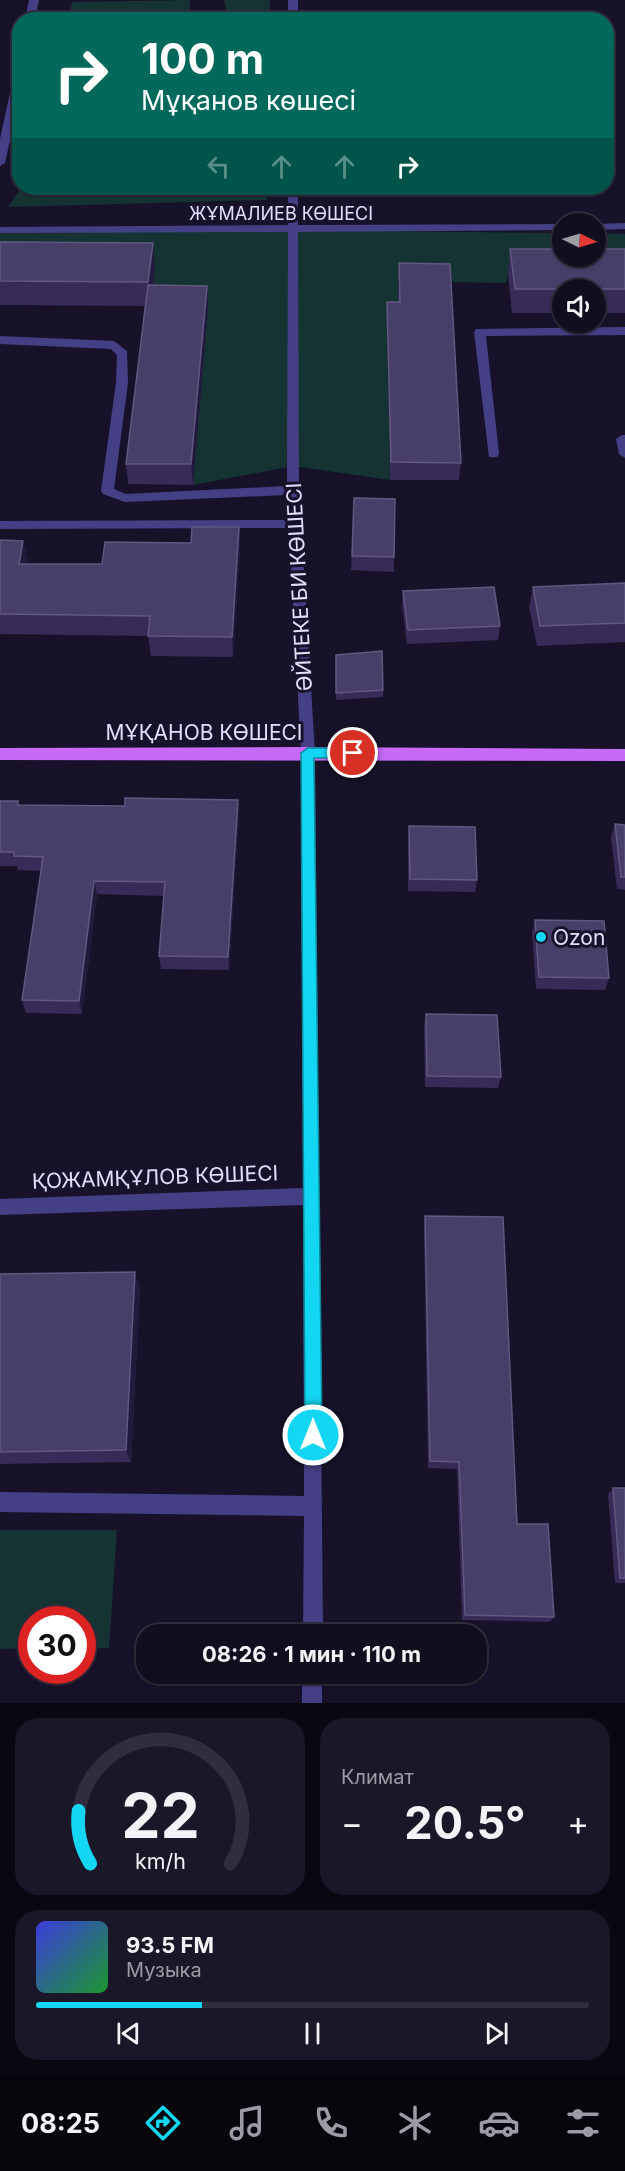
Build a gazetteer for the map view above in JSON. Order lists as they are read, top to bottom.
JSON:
{
  "streets": {
    "main road": ["МҰҚАНОВ КӨШЕСІ"],
    "street": ["ЖҰМАЛИЕВ КӨШЕСІ", "ӘЙТЕКЕ БИ КӨШЕСІ", "ҚОЖАМҚҰЛОВ КӨШЕСІ"]
  },
  "crossings": [
    ["ЖҰМАЛИЕВ КӨШЕСІ", "ӘЙТЕКЕ БИ КӨШЕСІ"],
    ["ӘЙТЕКЕ БИ КӨШЕСІ", "МҰҚАНОВ КӨШЕСІ"],
    ["ӘЙТЕКЕ БИ КӨШЕСІ", "ҚОЖАМҚҰЛОВ КӨШЕСІ"]
  ],
  "places": ["Ozon"],
  "north": "right",
  "page": {
    "turn": ["100 m", "Мұқанов көшесі"],
    "limit": "30",
    "trip": "08:26 · 1 мин · 110 m",
    "tile": "Климат",
    "heat": ["−", "20.5°", "+"],
    "song": ["93.5 FM", "Музыка"],
    "tabs": "08:25",
    "gauge": ["22", "km/h"]
  }
}
